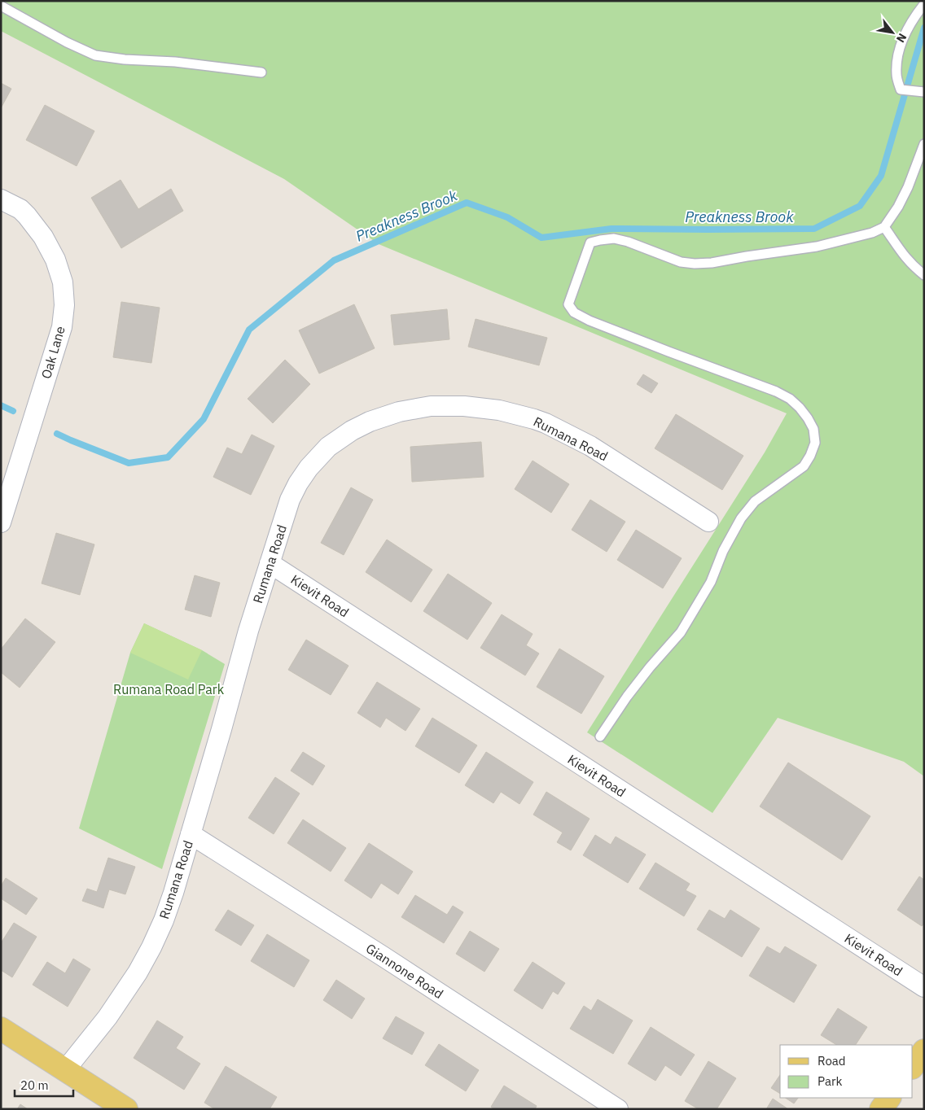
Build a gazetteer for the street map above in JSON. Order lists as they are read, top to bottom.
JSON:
{
  "streets": {
    "street": [
      "Oak Lane",
      "Rumana Road",
      "Kievit Road",
      "Giannone Road"
    ]
  },
  "crossings": [
    ["Rumana Road", "Kievit Road"],
    ["Rumana Road", "Giannone Road"]
  ],
  "water": ["Preakness Brook"],
  "parks": ["Rumana Road Park"],
  "legend": ["Road", "Park"],
  "scale_bar": "20 m",
  "north": "bottom right"
}
